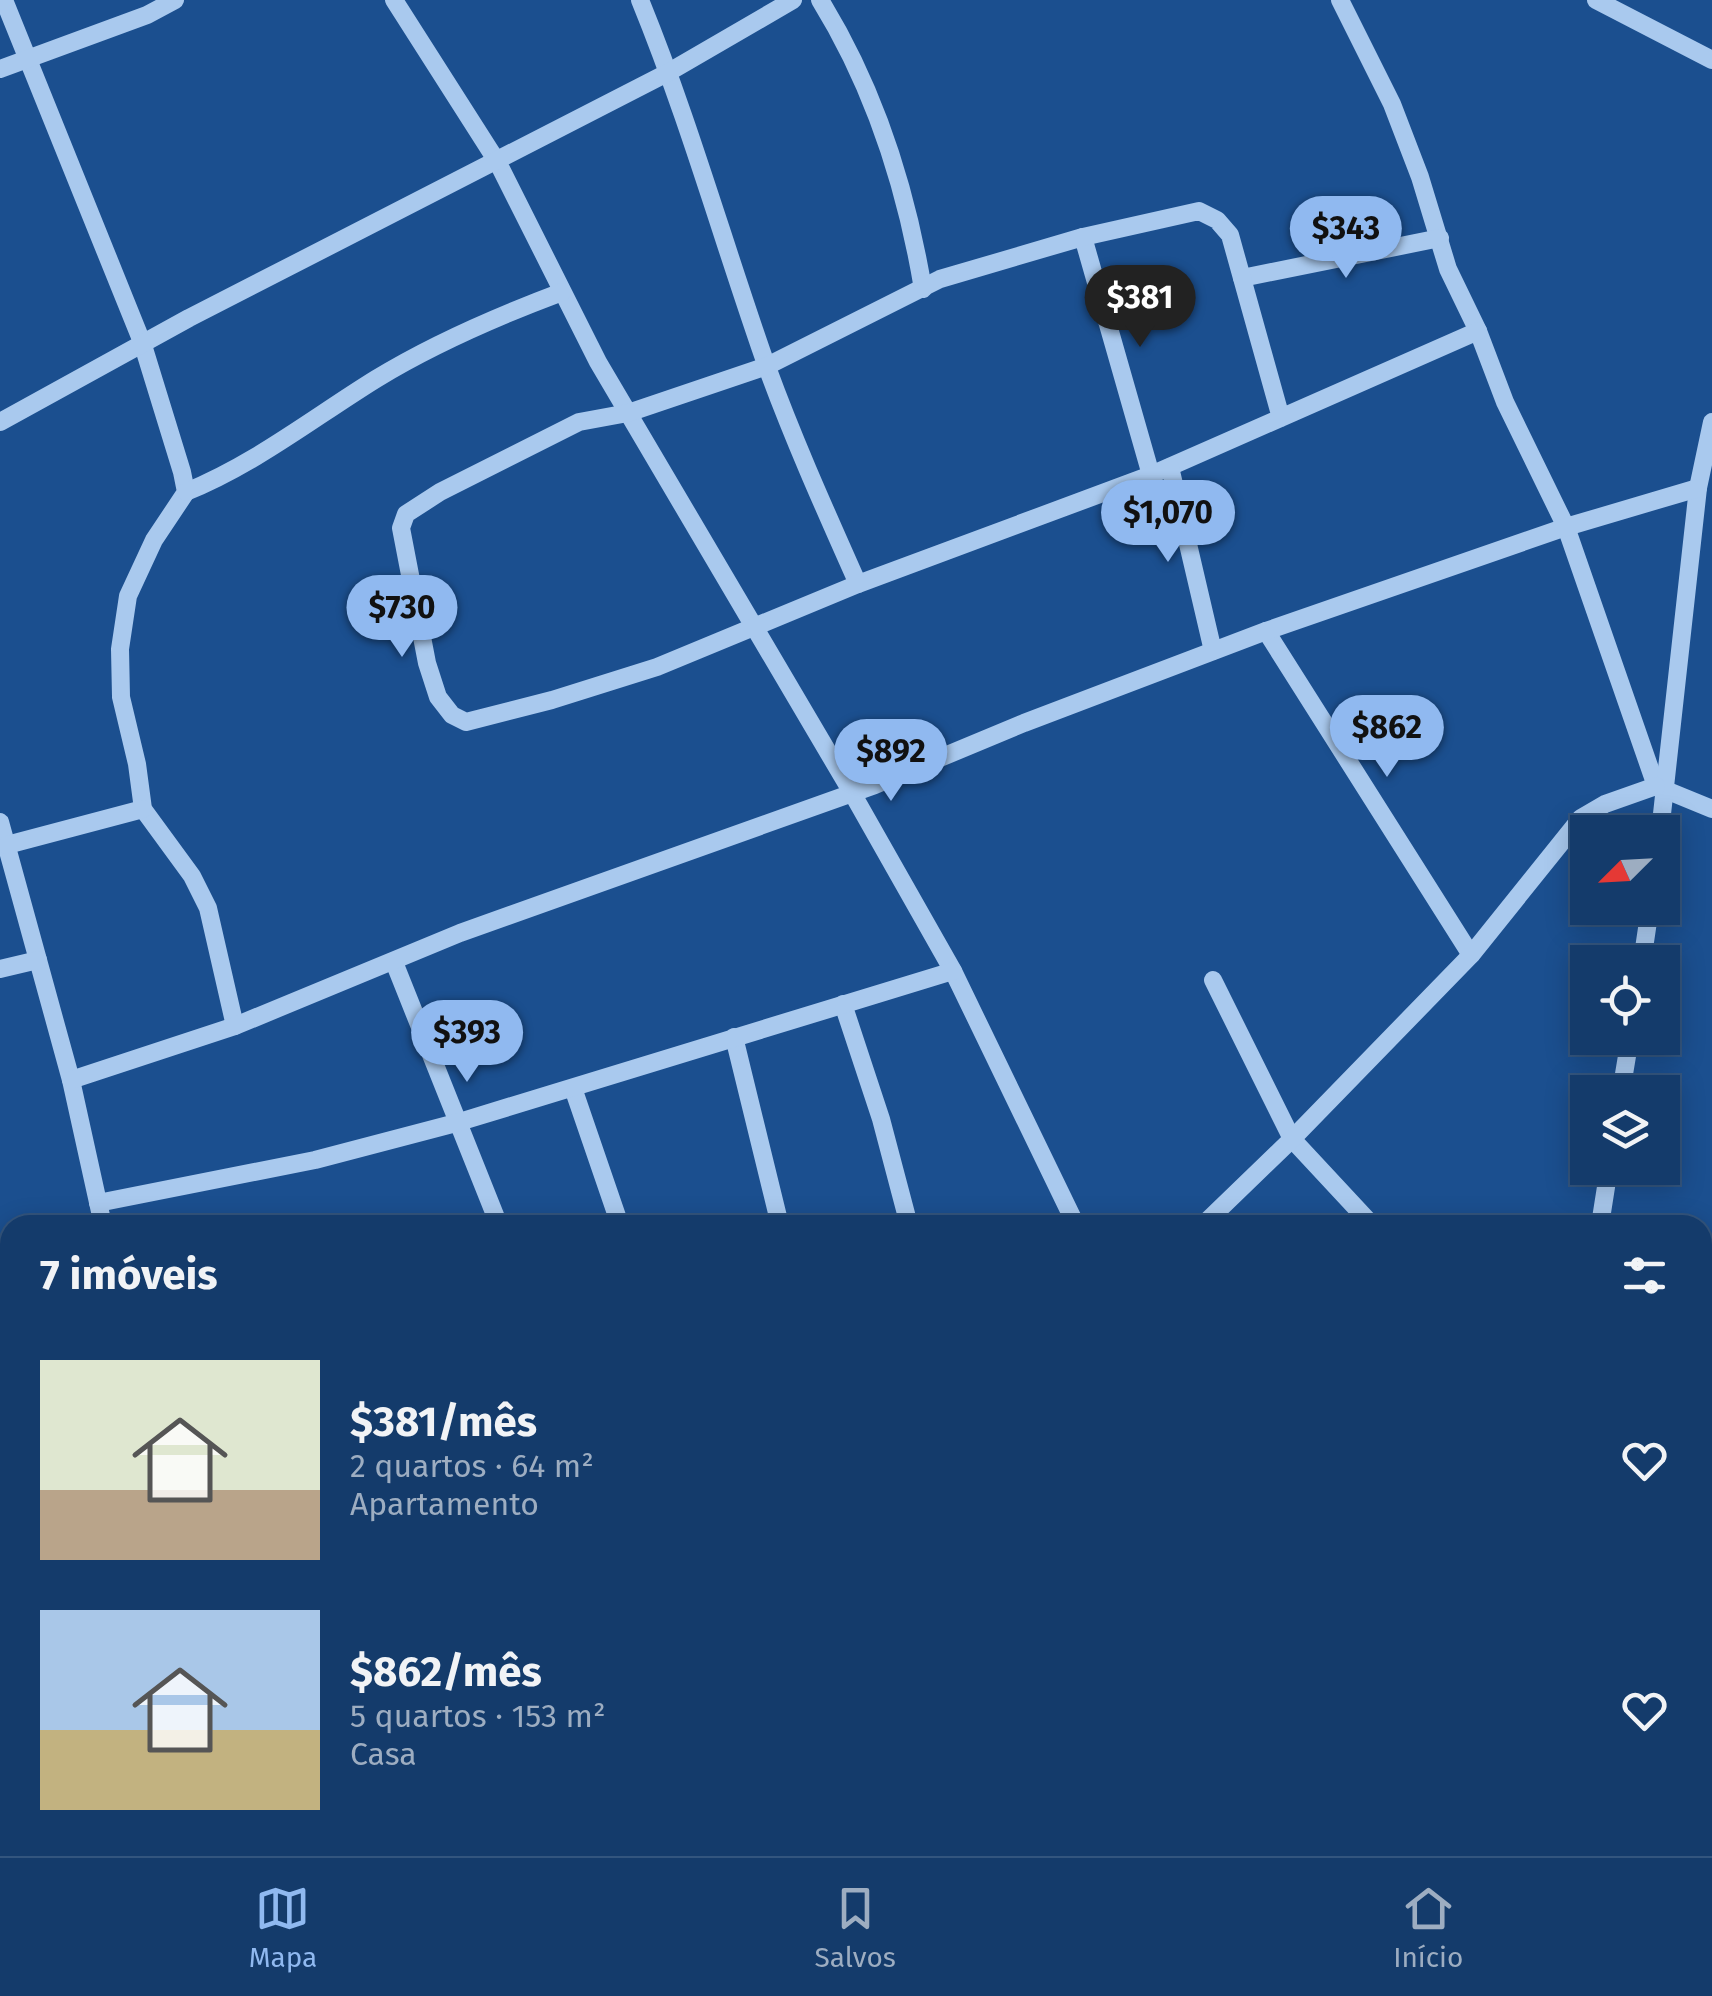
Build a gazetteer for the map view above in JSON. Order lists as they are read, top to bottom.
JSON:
{
  "north": "bottom left",
  "page": {
    "price": [
      "$343",
      "$381",
      "$1,070",
      "$730",
      "$862",
      "$892",
      "$393"
    ],
    "heading": "7 imóveis",
    "list": [
      {
        "name": "$381/mês",
        "note": "2 quartos · 64 m² · Apartamento"
      },
      {
        "name": "$862/mês",
        "note": "5 quartos · 153 m² · Casa"
      }
    ],
    "tabs": ["Mapa", "Salvos", "Início"]
  }
}
